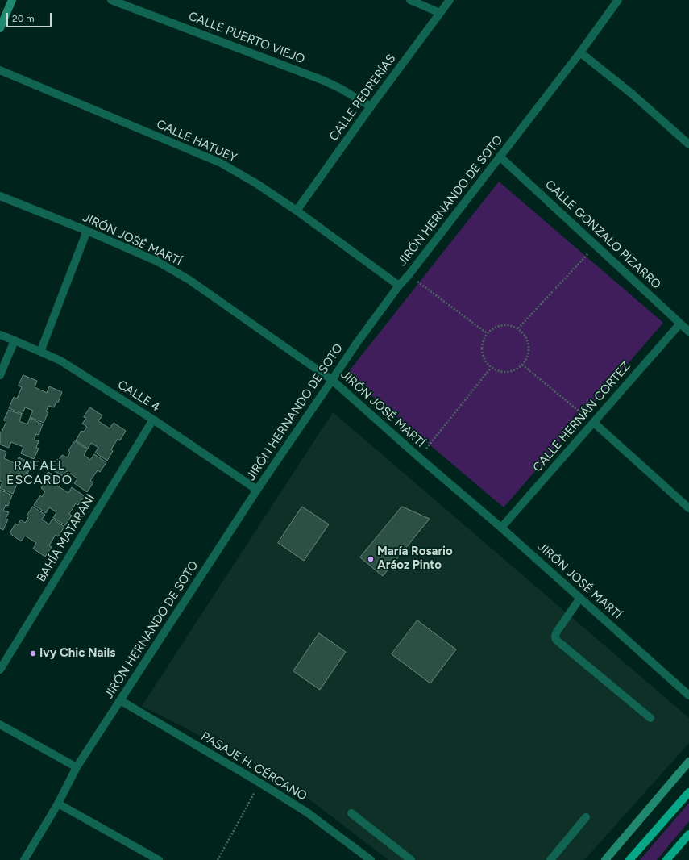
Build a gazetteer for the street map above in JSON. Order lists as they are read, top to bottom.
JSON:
{
  "streets": {
    "street": [
      "CALLE PUERTO VIEJO",
      "CALLE PEDRERÍAS",
      "CALLE HATUEY",
      "JIRÓN HERNANDO DE SOTO",
      "CALLE GONZALO PIZARRO",
      "JIRÓN JOSÉ MARTÍ",
      "CALLE 4",
      "CALLE HERNÁN CORTEZ",
      "BAHÍA MATARANI",
      "PASAJE H. CÉRCANO"
    ]
  },
  "crossings": [
    ["CALLE PUERTO VIEJO", "CALLE PEDRERÍAS"],
    ["CALLE PEDRERÍAS", "CALLE HATUEY"],
    ["CALLE HATUEY", "JIRÓN HERNANDO DE SOTO"],
    ["JIRÓN HERNANDO DE SOTO", "CALLE GONZALO PIZARRO"],
    ["JIRÓN HERNANDO DE SOTO", "JIRÓN JOSÉ MARTÍ"],
    ["JIRÓN HERNANDO DE SOTO", "CALLE 4"],
    ["JIRÓN HERNANDO DE SOTO", "PASAJE H. CÉRCANO"],
    ["CALLE GONZALO PIZARRO", "CALLE HERNÁN CORTEZ"],
    ["JIRÓN JOSÉ MARTÍ", "CALLE HERNÁN CORTEZ"],
    ["CALLE 4", "BAHÍA MATARANI"]
  ],
  "districts": ["RAFAEL ESCARDÓ"],
  "places": ["María Rosario Aráoz Pinto", "Ivy Chic Nails"],
  "scale_bar": "20 m"
}
